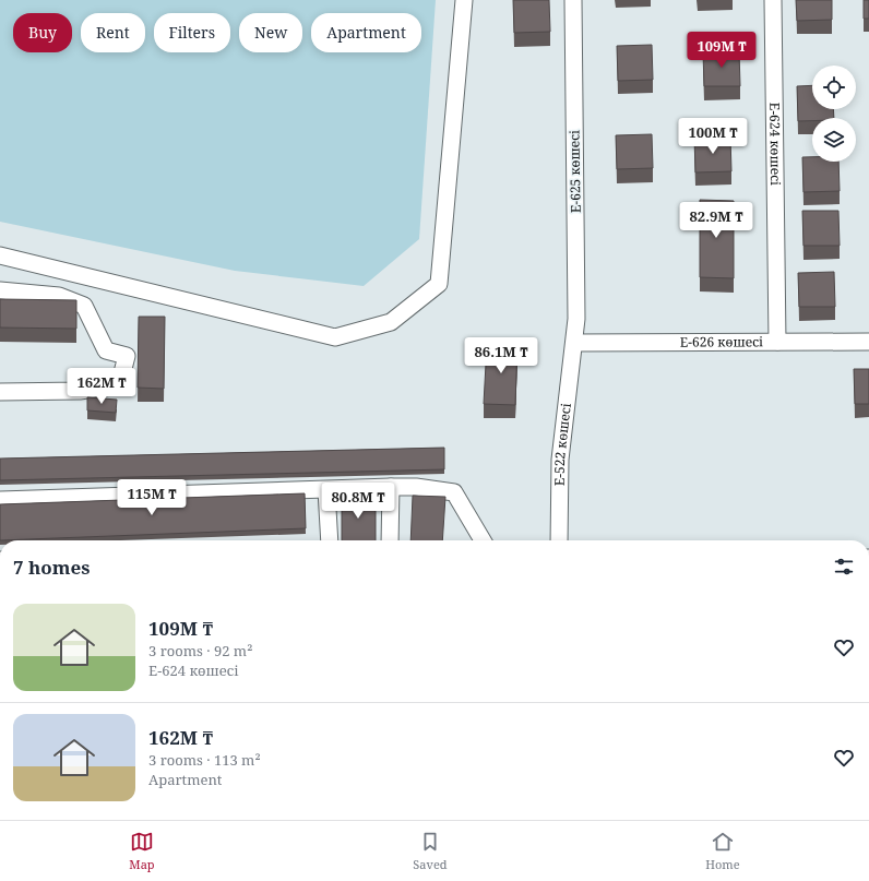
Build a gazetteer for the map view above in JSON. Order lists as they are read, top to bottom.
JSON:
{
  "streets": {
    "street": [
      "Е-624 көшесі",
      "Е-625 көшесі",
      "Е-626 көшесі",
      "Е-522 көшесі"
    ]
  },
  "crossings": [
    ["Е-624 көшесі", "Е-626 көшесі"],
    ["Е-625 көшесі", "Е-626 көшесі"],
    ["Е-625 көшесі", "Е-522 көшесі"],
    ["Е-626 көшесі", "Е-522 көшесі"]
  ],
  "page": {
    "chip": [
      "Buy",
      "Rent",
      "Filters",
      "New",
      "Apartment"
    ],
    "price": [
      "109M ₸",
      "100M ₸",
      "82.9M ₸",
      "86.1M ₸",
      "162M ₸",
      "115M ₸",
      "80.8M ₸"
    ],
    "heading": "7 homes",
    "list": [
      {
        "name": "109M ₸",
        "note": "3 rooms · 92 m² · Е-624 көшесі"
      },
      {
        "name": "162M ₸",
        "note": "3 rooms · 113 m² · Apartment"
      }
    ],
    "tabs": ["Map", "Saved", "Home"]
  }
}
